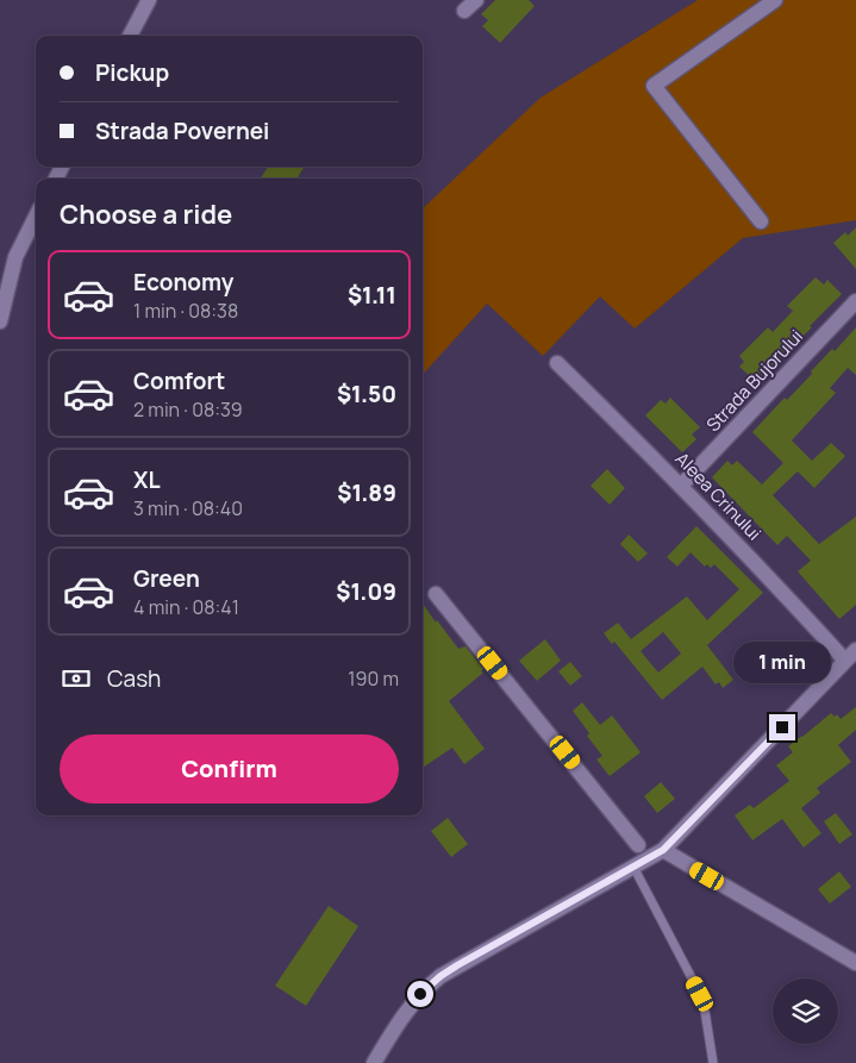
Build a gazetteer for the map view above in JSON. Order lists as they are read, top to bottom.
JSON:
{
  "streets": {
    "street": ["Strada Bujorului", "Aleea Crinului"]
  },
  "crossings": [
    ["Strada Bujorului", "Aleea Crinului"]
  ],
  "page": {
    "banner": ["Pickup", "Strada Povernei"],
    "heading": "Choose a ride",
    "list": [
      {
        "name": "Economy",
        "note": "1 min · 08:38",
        "value": "$1.11"
      },
      {
        "name": "Comfort",
        "note": "2 min · 08:39",
        "value": "$1.50"
      },
      {
        "name": "XL",
        "note": "3 min · 08:40",
        "value": "$1.89"
      },
      {
        "name": "Green",
        "note": "4 min · 08:41",
        "value": "$1.09"
      }
    ],
    "bubble": "1 min",
    "pay": ["Cash", "190 m"],
    "buttons": "Confirm"
  }
}
